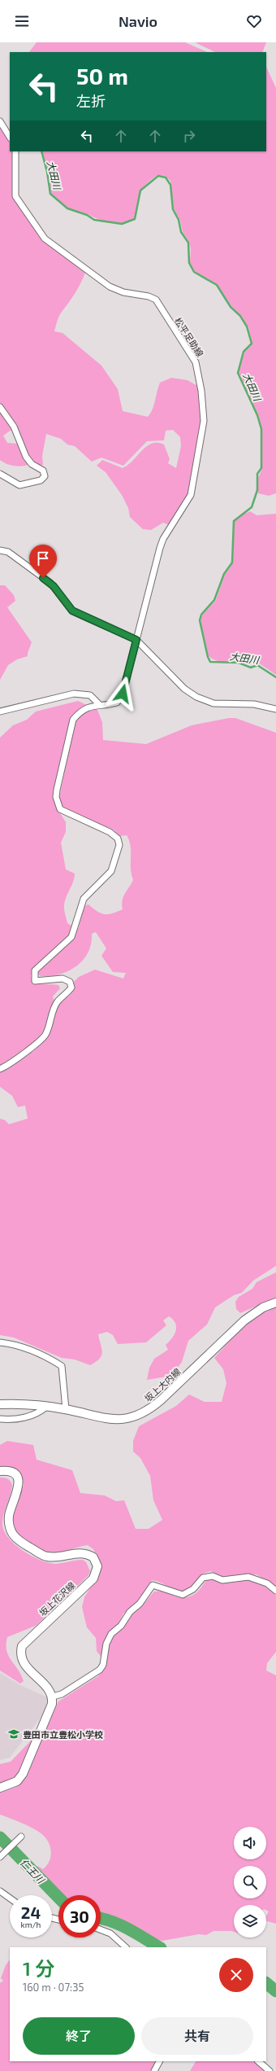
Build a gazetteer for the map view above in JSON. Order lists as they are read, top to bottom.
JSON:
{
  "streets": {
    "main road": ["坂上大内線", "坂上花沢線"],
    "street": ["松平足助線"]
  },
  "water": ["大田川", "仁王川"],
  "places": {
    "school or university": ["豊田市立豊松小学校"]
  },
  "page": {
    "header": "Navio",
    "turn": ["50 m", "左折"],
    "speed": "24 km/h",
    "limit": "30",
    "heading": ["1 分", "160 m · 07:35"],
    "buttons": ["終了", "共有"]
  }
}
